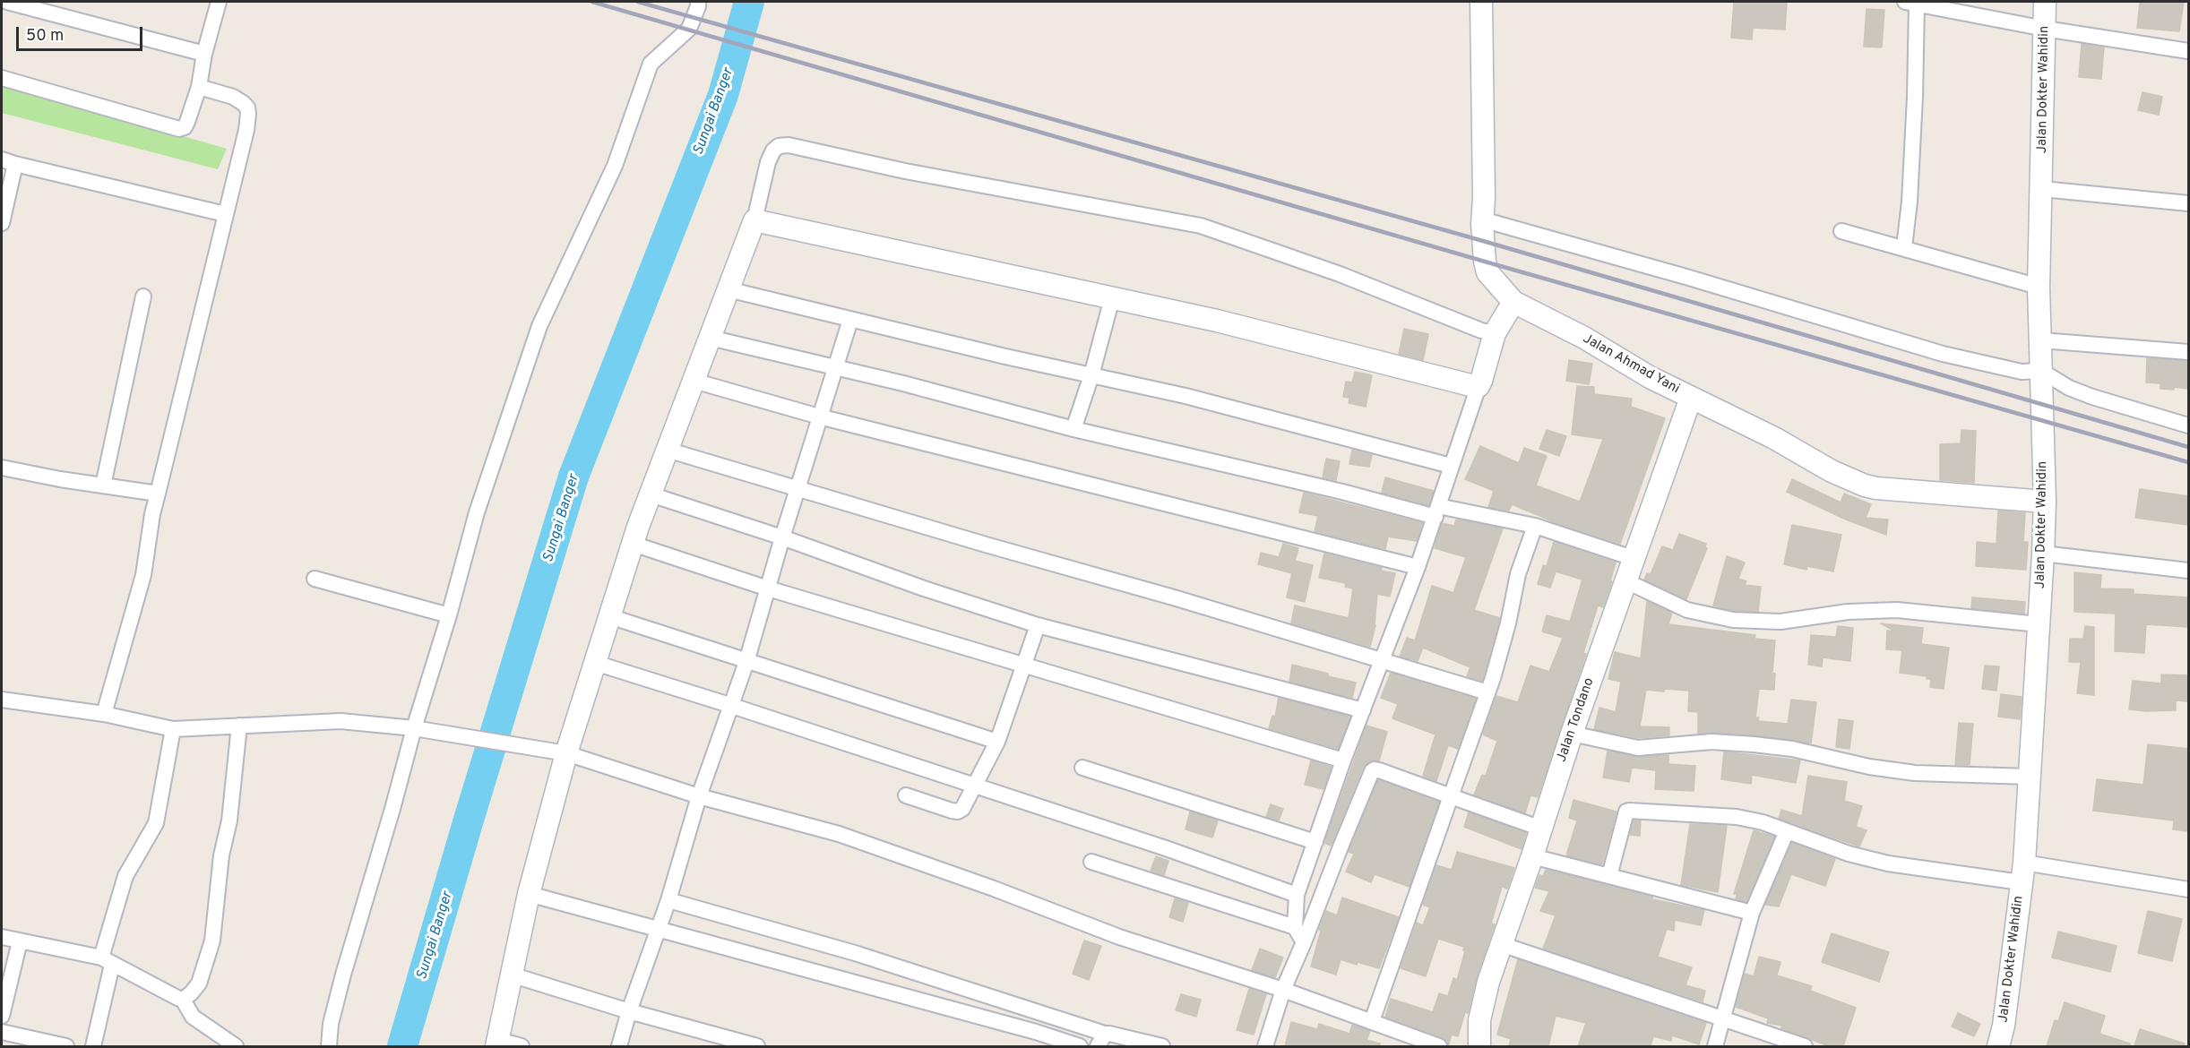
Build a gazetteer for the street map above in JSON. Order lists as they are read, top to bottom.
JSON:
{
  "streets": {
    "street": ["Jalan Dokter Wahidin", "Jalan Ahmad Yani", "Jalan Tondano"]
  },
  "crossings": [
    ["Jalan Dokter Wahidin", "Jalan Ahmad Yani"],
    ["Jalan Ahmad Yani", "Jalan Tondano"]
  ],
  "water": ["Sungai Banger"],
  "scale_bar": "50 m"
}
